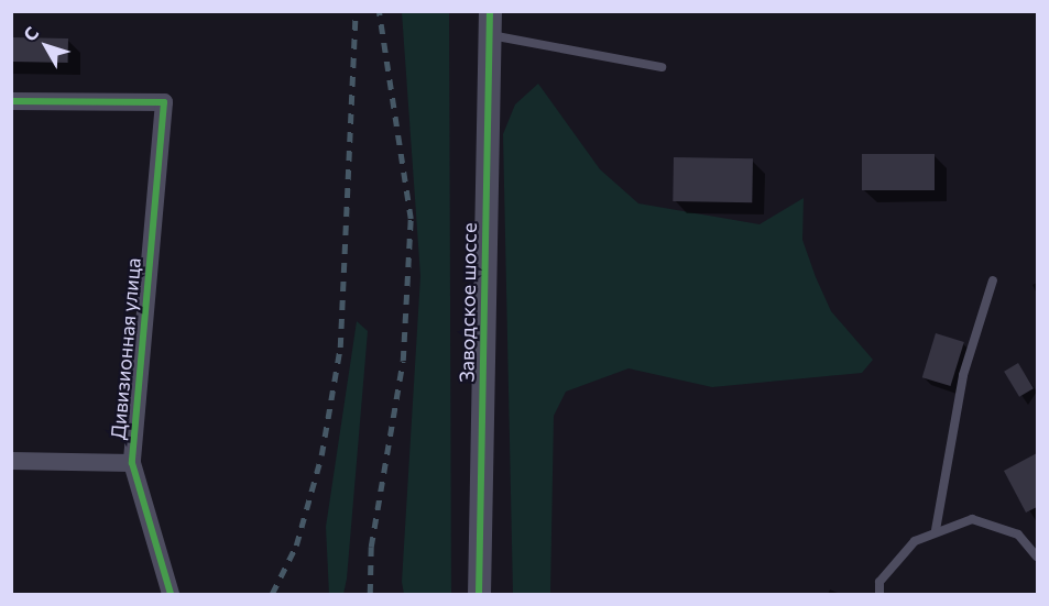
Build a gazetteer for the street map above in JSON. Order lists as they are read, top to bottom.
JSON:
{
  "streets": {
    "street": ["Заводское шоссе", "Дивизионная улица"]
  },
  "north": "top left"
}
